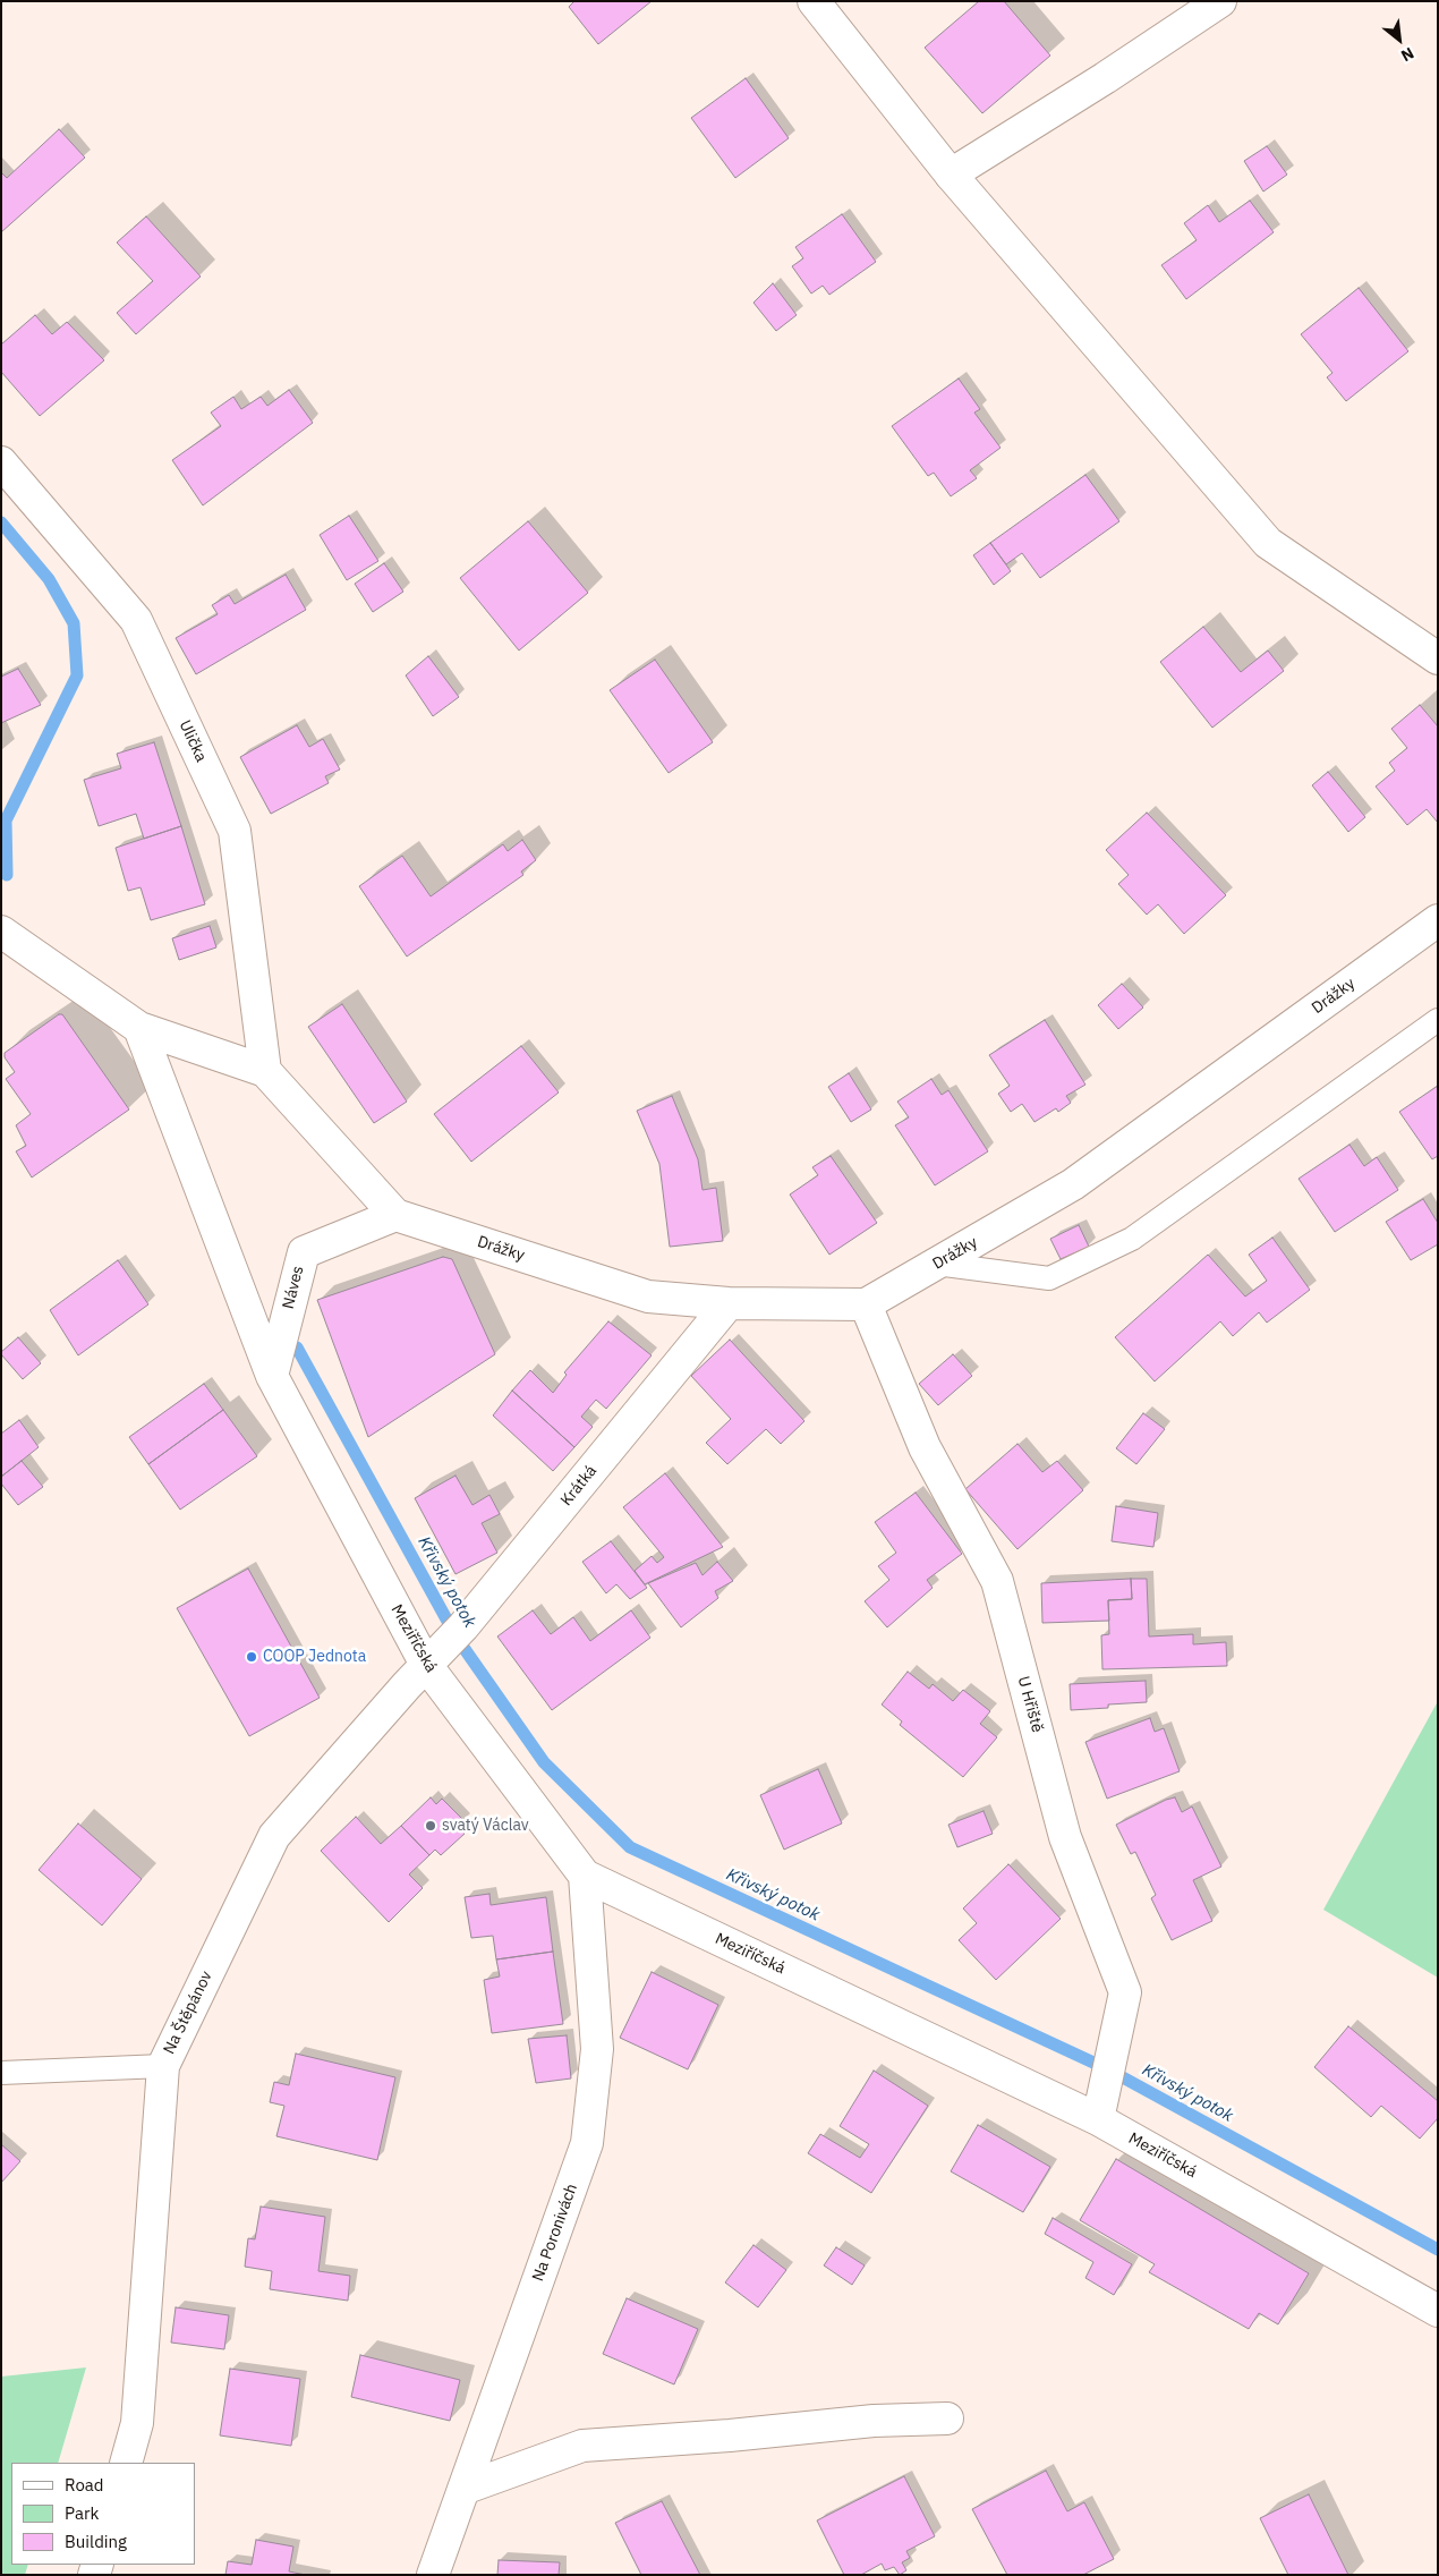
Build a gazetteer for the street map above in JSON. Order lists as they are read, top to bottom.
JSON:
{
  "streets": {
    "street": [
      "Ulička",
      "Drážky",
      "Náves",
      "Krátká",
      "Meziříčská",
      "U Hřiště",
      "Na Štěpánov",
      "Na Poronivách"
    ]
  },
  "crossings": [
    ["Drážky", "Náves"],
    ["Drážky", "Krátká"],
    ["Drážky", "U Hřiště"],
    ["Náves", "Meziříčská"],
    ["Krátká", "Meziříčská"],
    ["Krátká", "Na Štěpánov"],
    ["Meziříčská", "U Hřiště"],
    ["Meziříčská", "Na Štěpánov"],
    ["Meziříčská", "Na Poronivách"]
  ],
  "water": ["Křivský potok"],
  "places": ["COOP Jednota", "svatý Václav"],
  "legend": ["Road", "Park", "Building"],
  "north": "bottom right"
}
